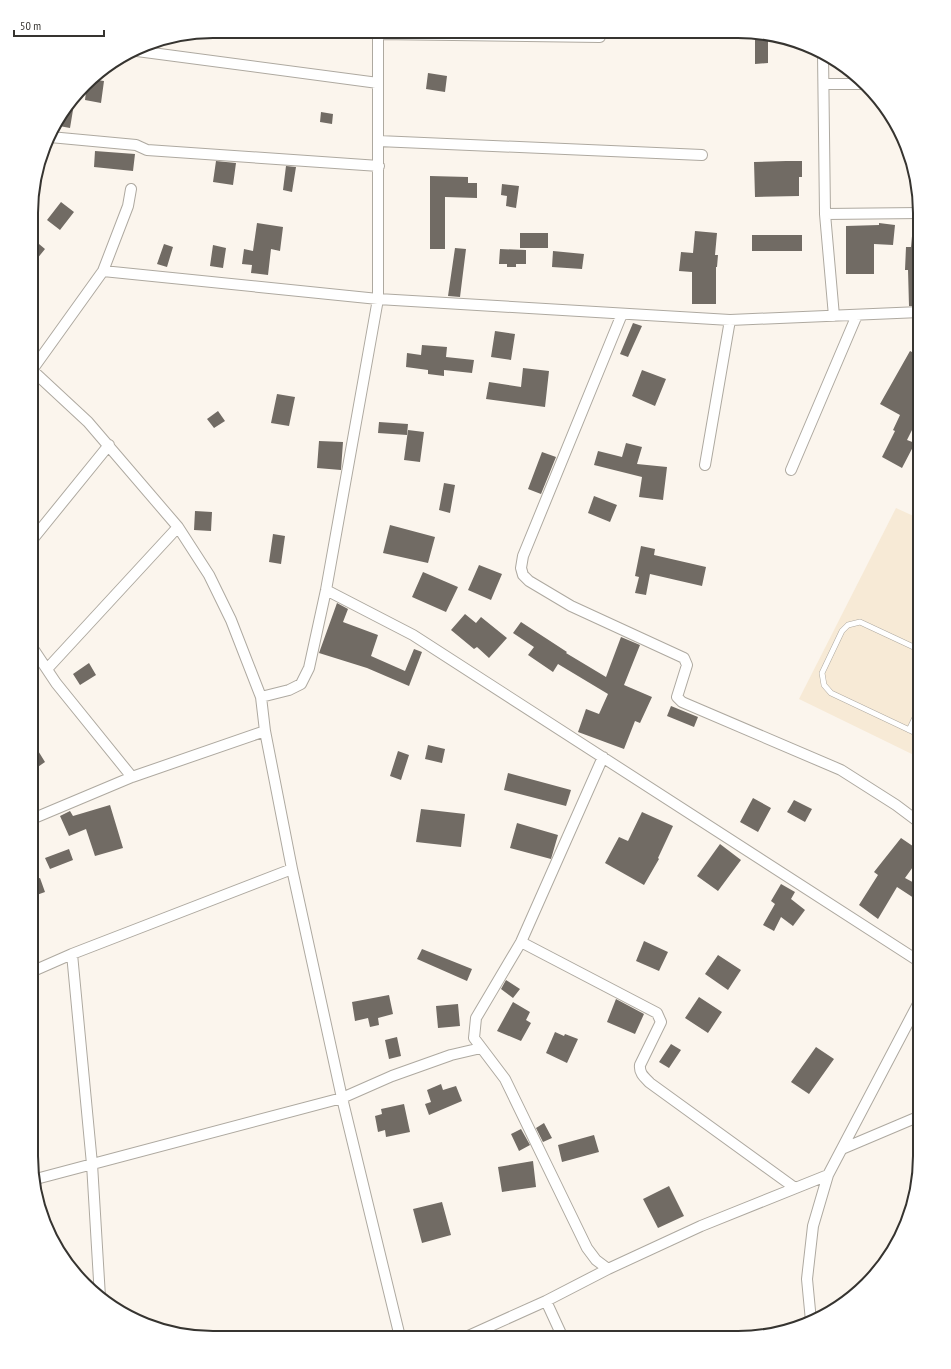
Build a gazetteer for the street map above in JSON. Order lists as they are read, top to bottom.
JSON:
{
  "scale_bar": "50 m"
}
